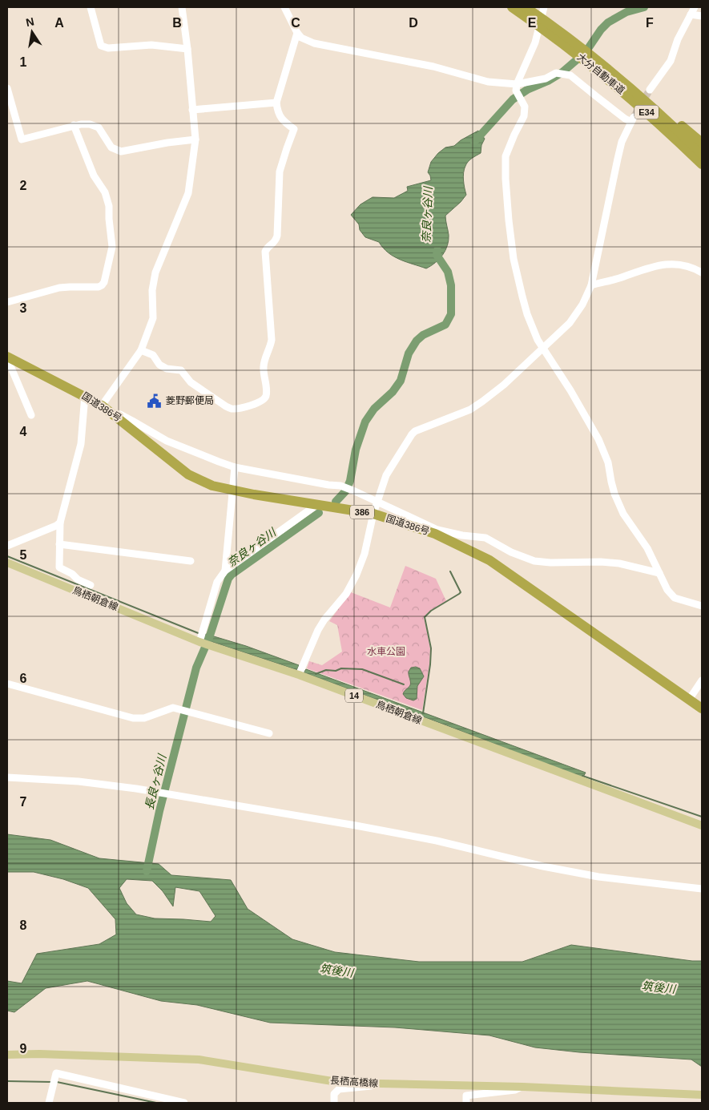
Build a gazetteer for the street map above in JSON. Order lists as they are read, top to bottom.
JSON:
{
  "streets": {
    "highway": [
      "大分自動車道",
      "E34",
      "国道386号",
      "386"
    ],
    "main road": ["鳥栖朝倉線", "14", "長栖高橋線"]
  },
  "water": ["奈良ヶ谷川", "長良ヶ谷川", "筑後川"],
  "parks": ["水車公園"],
  "places": {
    "public building": ["菱野郵便局"]
  },
  "north": "top",
  "grid": {
    "columns": [
      "A",
      "B",
      "C",
      "D",
      "E",
      "F"
    ],
    "rows": [
      "1",
      "2",
      "3",
      "4",
      "5",
      "6",
      "7",
      "8",
      "9"
    ]
  }
}
